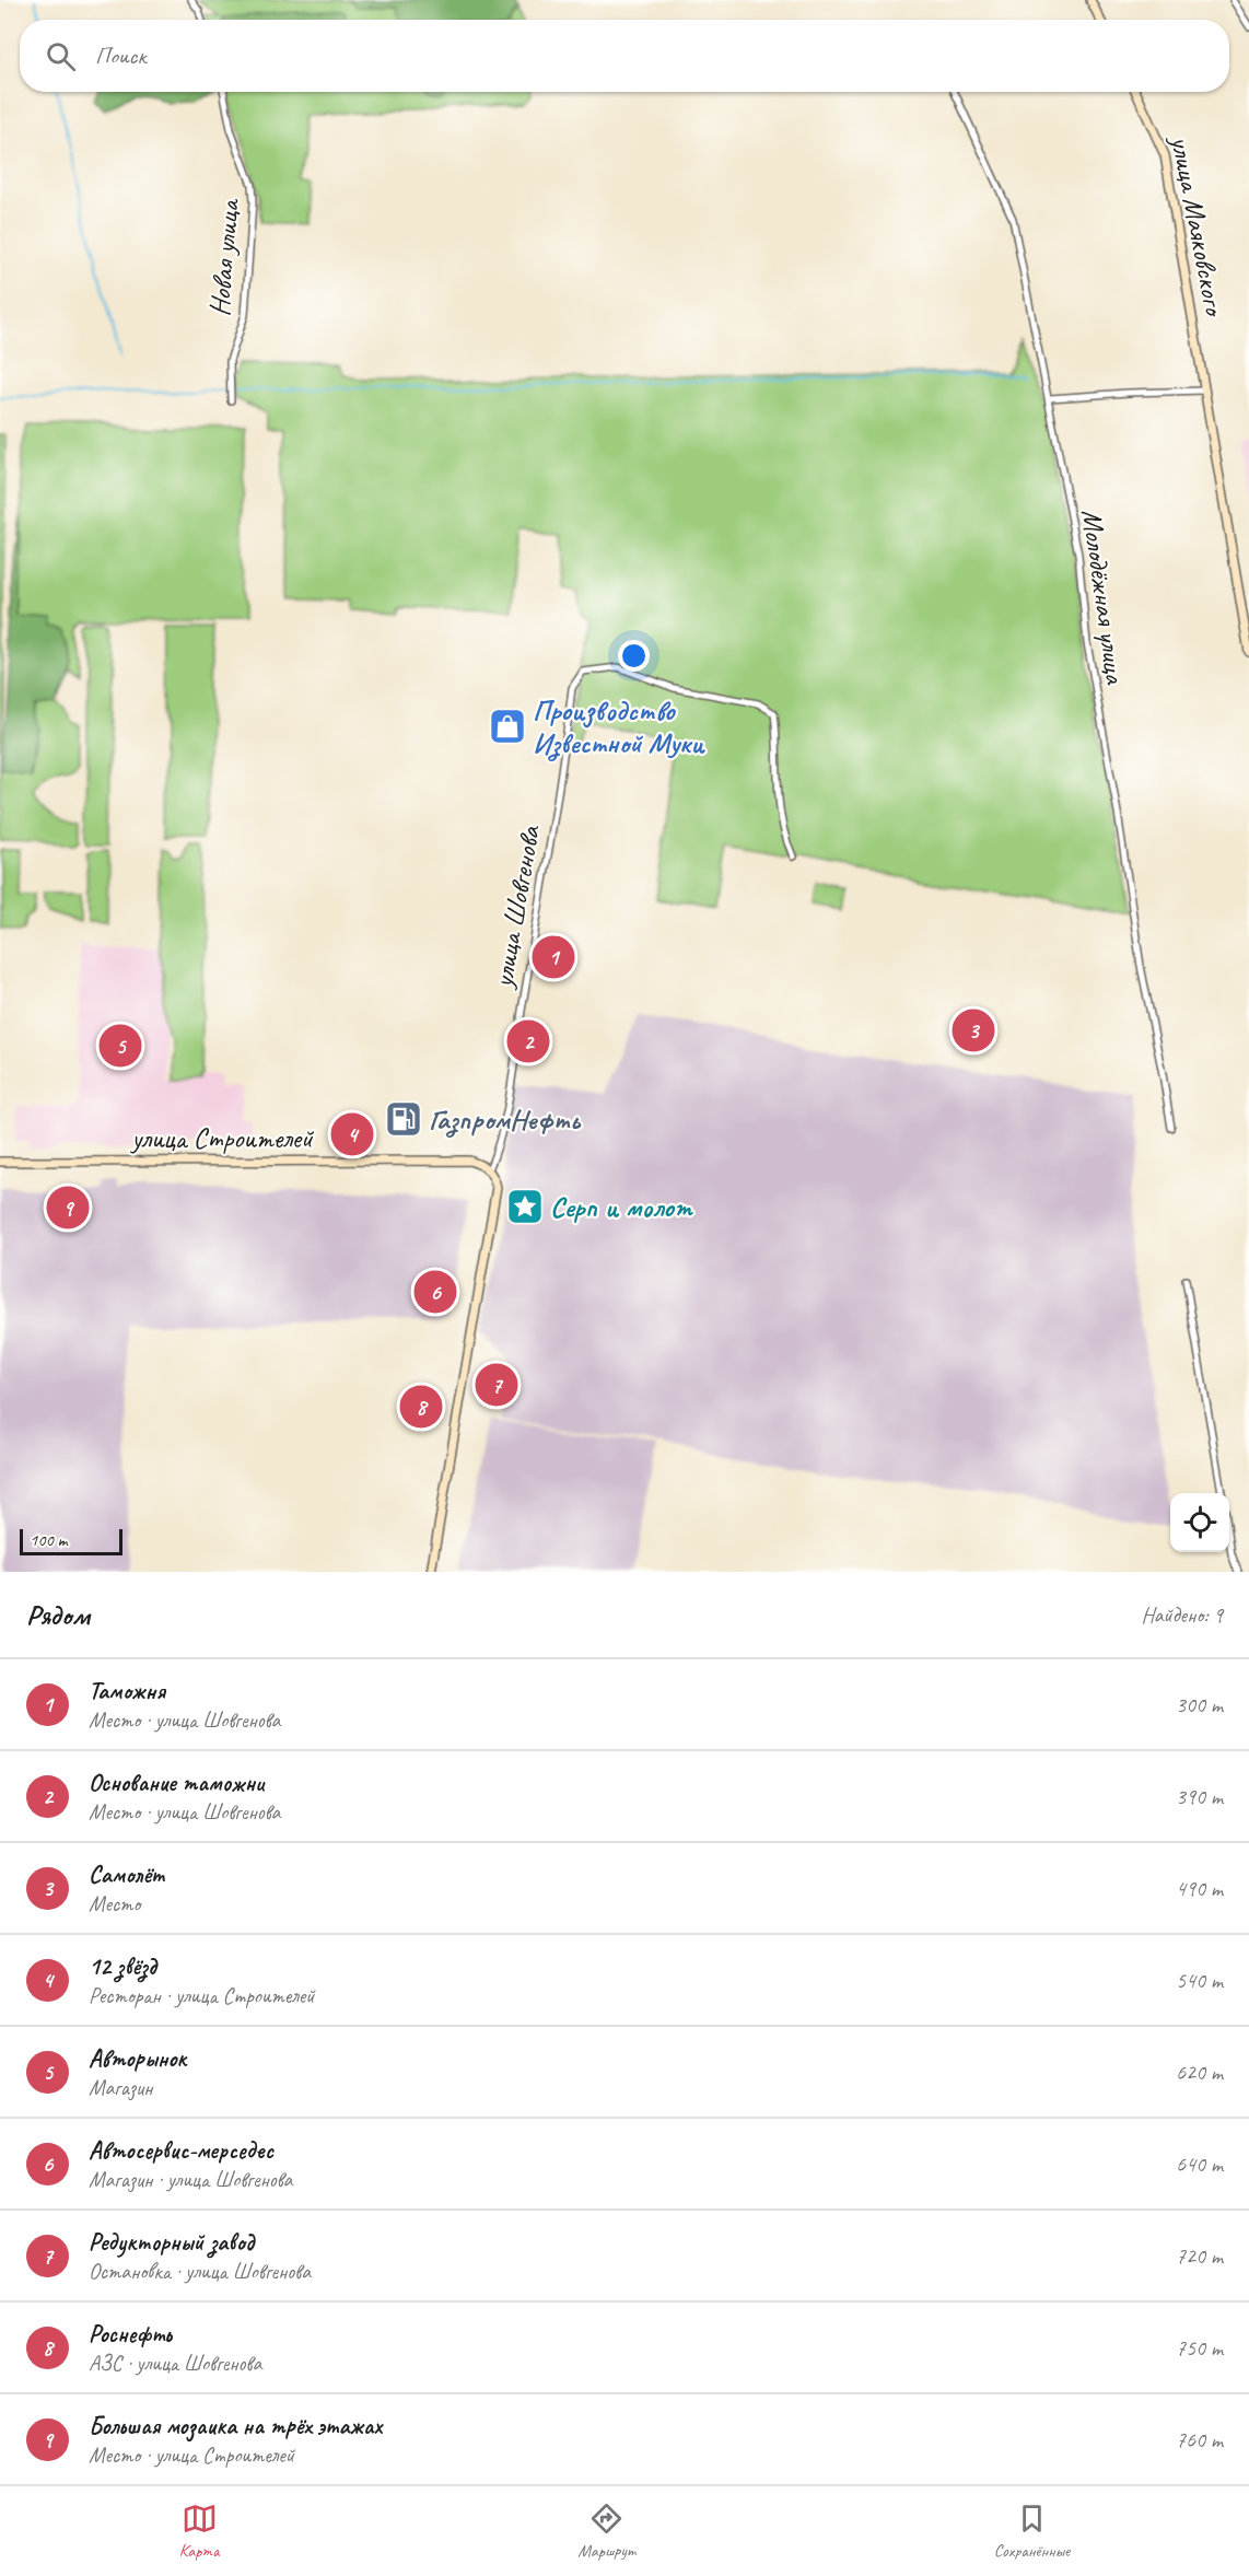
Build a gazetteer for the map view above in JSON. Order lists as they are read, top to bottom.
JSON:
{
  "streets": {
    "street": [
      "улица Маяковского",
      "Новая улица",
      "Молодёжная улица",
      "улица Шовгенова",
      "улица Строителей"
    ]
  },
  "crossings": [
    ["улица Шовгенова", "улица Строителей"]
  ],
  "places": {
    "shop": ["Производство Известной Муки"],
    "fuel station": ["ГазпромНефть"],
    "place": ["Серп и молот"]
  },
  "scale_bar": "100 m",
  "page": {
    "search": "Поиск",
    "pins": [
      "1",
      "3",
      "2",
      "5",
      "4",
      "9",
      "6",
      "7",
      "8"
    ],
    "scale": "100 m",
    "heading": ["Рядом", "Найдено: 9"],
    "list": [
      {
        "mark": "1",
        "name": "Таможня",
        "note": "Место · улица Шовгенова",
        "value": "300 m"
      },
      {
        "mark": "2",
        "name": "Основание таможни",
        "note": "Место · улица Шовгенова",
        "value": "390 m"
      },
      {
        "mark": "3",
        "name": "Самолёт",
        "note": "Место",
        "value": "490 m"
      },
      {
        "mark": "4",
        "name": "12 звёзд",
        "note": "Ресторан · улица Строителей",
        "value": "540 m"
      },
      {
        "mark": "5",
        "name": "Авторынок",
        "note": "Магазин",
        "value": "620 m"
      },
      {
        "mark": "6",
        "name": "Автосервис-мерседес",
        "note": "Магазин · улица Шовгенова",
        "value": "640 m"
      },
      {
        "mark": "7",
        "name": "Редукторный завод",
        "note": "Остановка · улица Шовгенова",
        "value": "720 m"
      },
      {
        "mark": "8",
        "name": "Роснефть",
        "note": "АЗС · улица Шовгенова",
        "value": "750 m"
      },
      {
        "mark": "9",
        "name": "Большая мозаика на трёх этажах",
        "note": "Место · улица Строителей",
        "value": "760 m"
      }
    ],
    "nav": ["Карта", "Маршрут", "Сохранённые"]
  }
}
